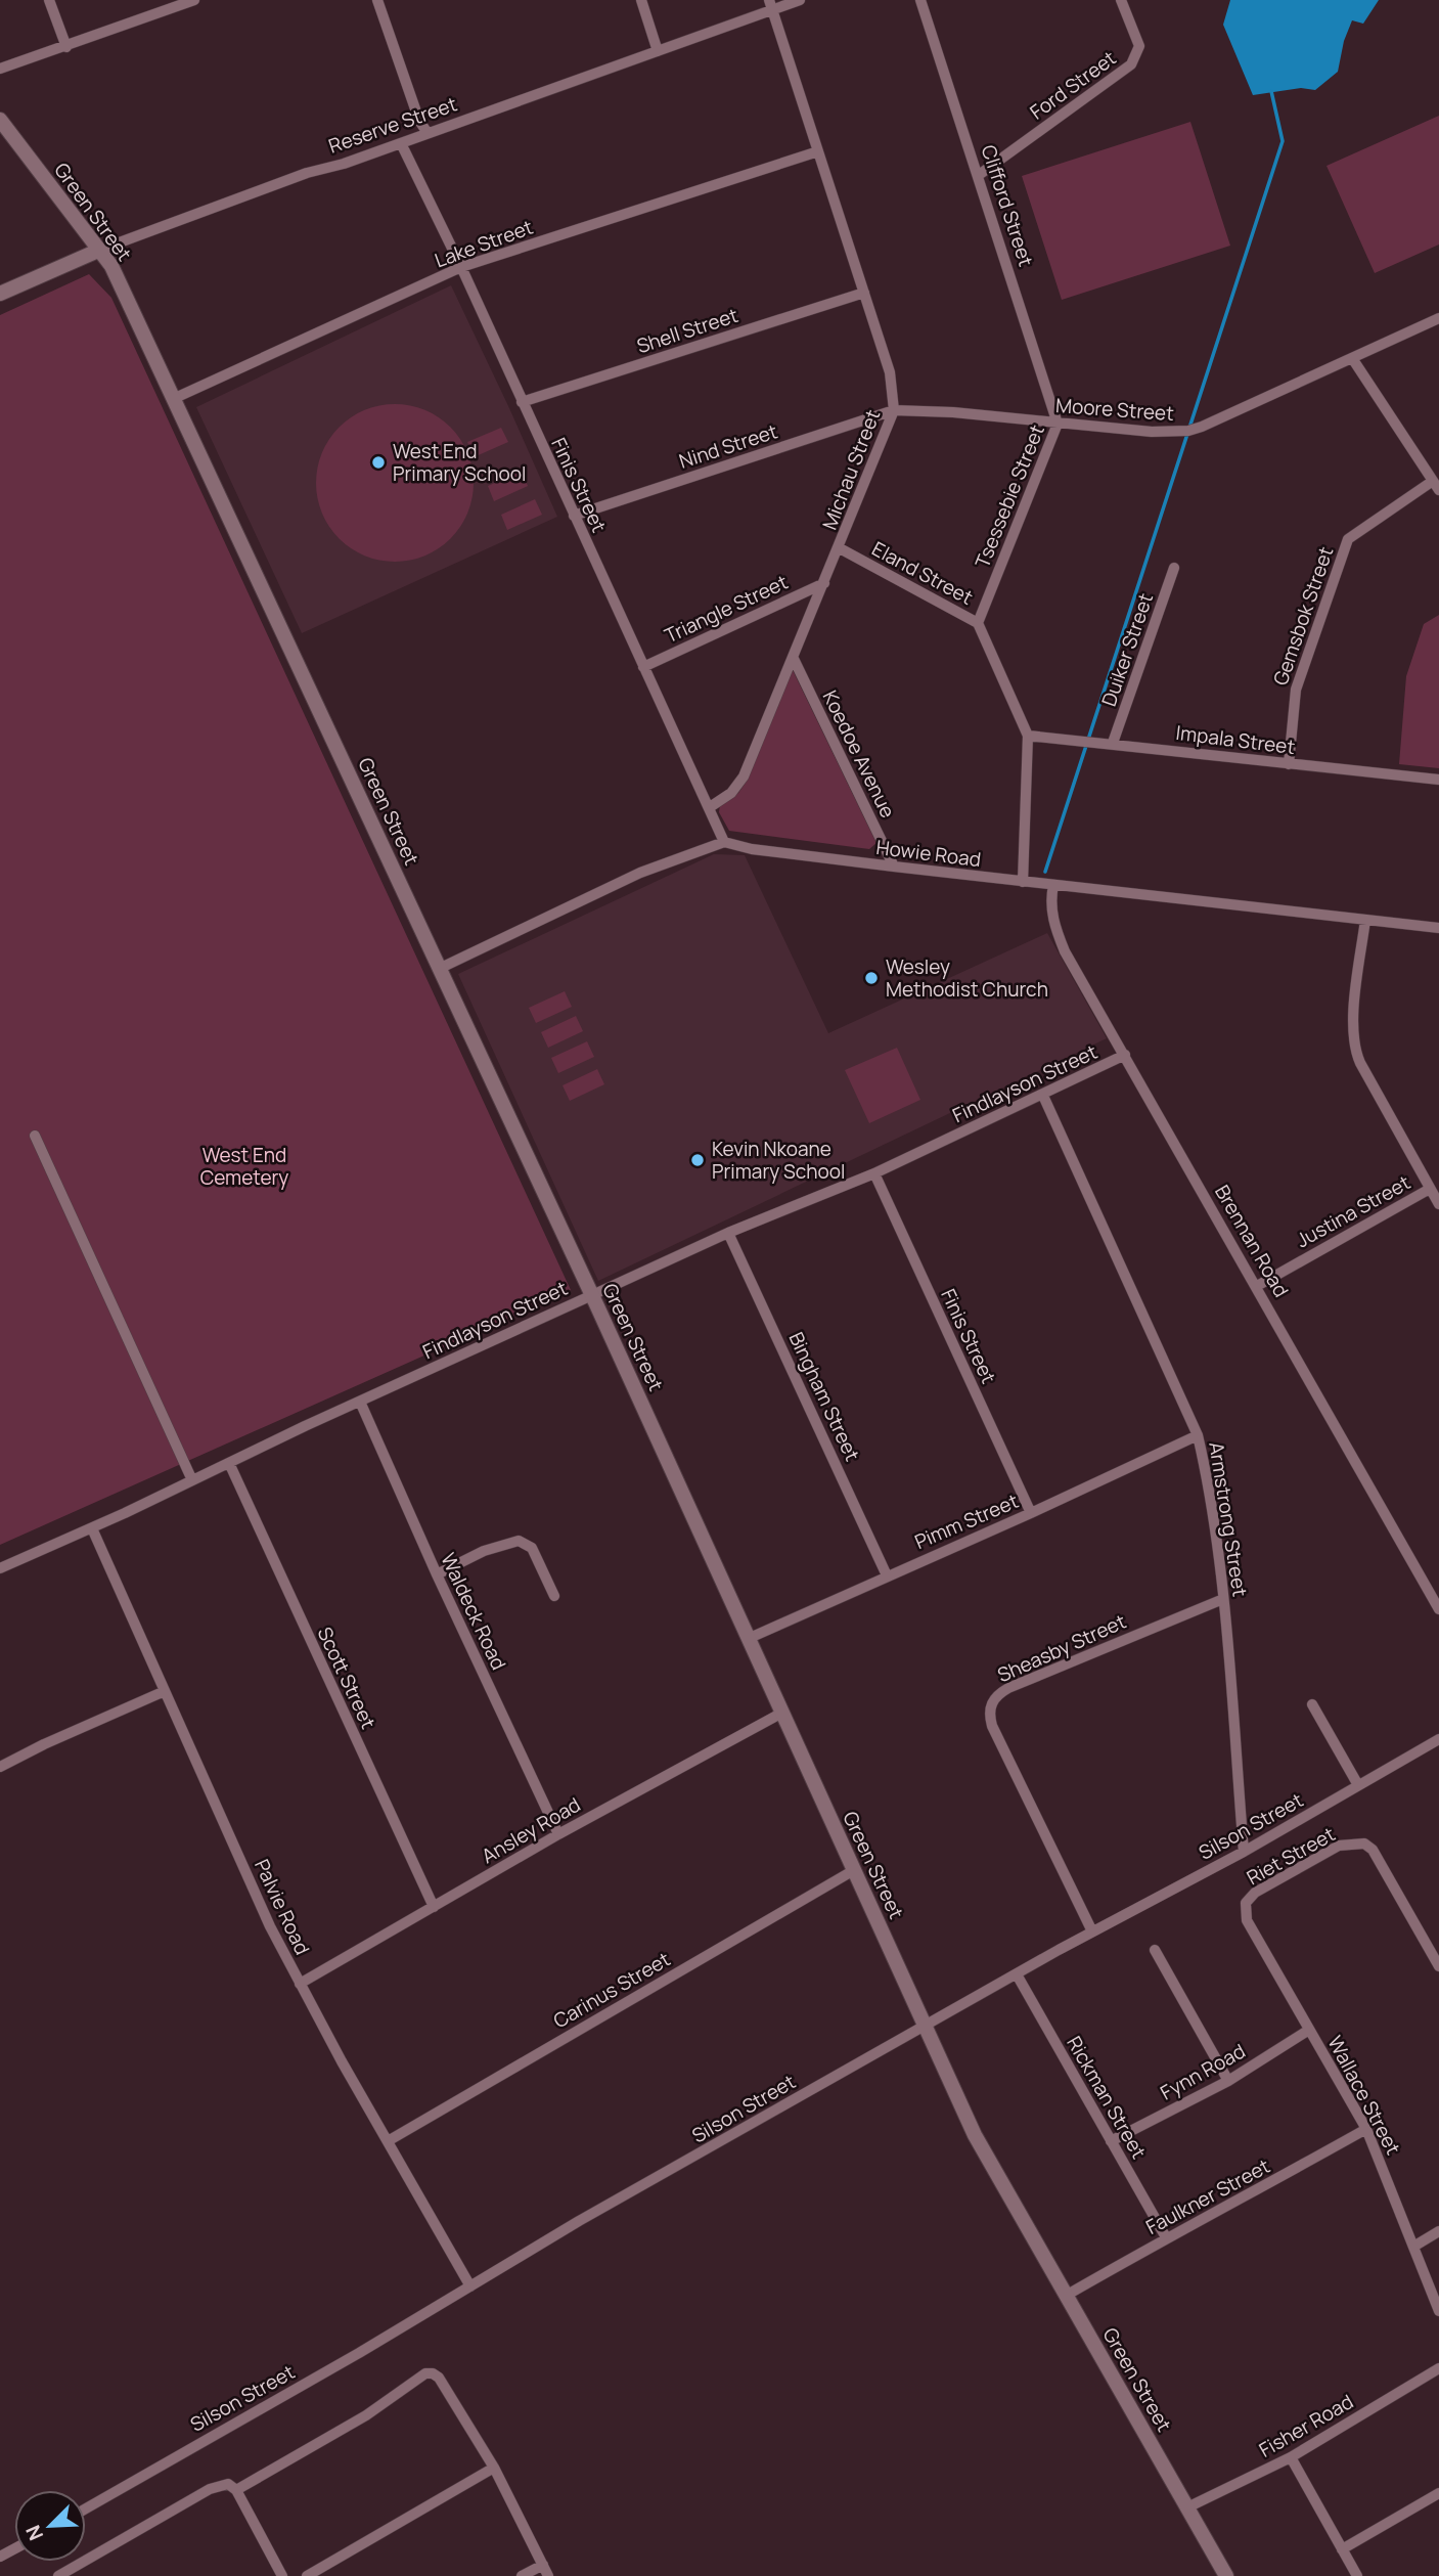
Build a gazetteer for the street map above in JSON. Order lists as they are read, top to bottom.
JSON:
{
  "streets": {
    "street": [
      "Ford Street",
      "Reserve Street",
      "Clifford Street",
      "Green Street",
      "Lake Street",
      "Shell Street",
      "Moore Street",
      "Nind Street",
      "Michau Street",
      "Finis Street",
      "Tsessebie Street",
      "Eland Street",
      "Triangle Street",
      "Gemsbok Street",
      "Duiker Street",
      "Impala Street",
      "Koedoe Avenue",
      "Howie Road",
      "Findlayson Street",
      "Justina Street",
      "Brennan Road",
      "Bingham Street",
      "Armstrong Street",
      "Pimm Street",
      "Waldeck Road",
      "Sheasby Street",
      "Scott Street",
      "Silson Street",
      "Ansley Road",
      "Riet Street",
      "Palvie Road",
      "Carinus Street",
      "Fynn Road",
      "Wallace Street",
      "Rickman Street",
      "Faulkner Street",
      "Fisher Road"
    ]
  },
  "crossings": [
    ["Ford Street", "Clifford Street"],
    ["Reserve Street", "Green Street"],
    ["Reserve Street", "Michau Street"],
    ["Reserve Street", "Finis Street"],
    ["Clifford Street", "Moore Street"],
    ["Clifford Street", "Tsessebie Street"],
    ["Green Street", "Lake Street"],
    ["Green Street", "Findlayson Street"],
    ["Green Street", "Pimm Street"],
    ["Green Street", "Silson Street"],
    ["Green Street", "Ansley Road"],
    ["Green Street", "Carinus Street"],
    ["Green Street", "Faulkner Street"],
    ["Green Street", "Fisher Road"],
    ["Lake Street", "Michau Street"],
    ["Lake Street", "Finis Street"],
    ["Shell Street", "Michau Street"],
    ["Shell Street", "Finis Street"],
    ["Moore Street", "Nind Street"],
    ["Moore Street", "Michau Street"],
    ["Moore Street", "Tsessebie Street"],
    ["Nind Street", "Michau Street"],
    ["Nind Street", "Finis Street"],
    ["Michau Street", "Finis Street"],
    ["Michau Street", "Eland Street"],
    ["Michau Street", "Triangle Street"],
    ["Michau Street", "Koedoe Avenue"],
    ["Finis Street", "Triangle Street"],
    ["Finis Street", "Howie Road"],
    ["Finis Street", "Findlayson Street"],
    ["Finis Street", "Pimm Street"],
    ["Tsessebie Street", "Eland Street"],
    ["Eland Street", "Impala Street"],
    ["Eland Street", "Howie Road"],
    ["Gemsbok Street", "Impala Street"],
    ["Duiker Street", "Impala Street"],
    ["Koedoe Avenue", "Howie Road"],
    ["Howie Road", "Brennan Road"],
    ["Findlayson Street", "Brennan Road"],
    ["Findlayson Street", "Bingham Street"],
    ["Findlayson Street", "Armstrong Street"],
    ["Findlayson Street", "Waldeck Road"],
    ["Findlayson Street", "Scott Street"],
    ["Findlayson Street", "Palvie Road"],
    ["Justina Street", "Brennan Road"],
    ["Bingham Street", "Pimm Street"],
    ["Armstrong Street", "Pimm Street"],
    ["Armstrong Street", "Sheasby Street"],
    ["Armstrong Street", "Silson Street"],
    ["Waldeck Road", "Ansley Road"],
    ["Sheasby Street", "Silson Street"],
    ["Scott Street", "Ansley Road"],
    ["Silson Street", "Palvie Road"],
    ["Silson Street", "Rickman Street"],
    ["Ansley Road", "Palvie Road"],
    ["Riet Street", "Wallace Street"],
    ["Palvie Road", "Carinus Street"],
    ["Fynn Road", "Wallace Street"],
    ["Fynn Road", "Rickman Street"],
    ["Wallace Street", "Faulkner Street"],
    ["Rickman Street", "Faulkner Street"]
  ],
  "parks": ["West End Cemetery"],
  "places": ["West End Primary School", "Wesley Methodist Church", "Kevin Nkoane Primary School"],
  "north": "bottom left"
}
